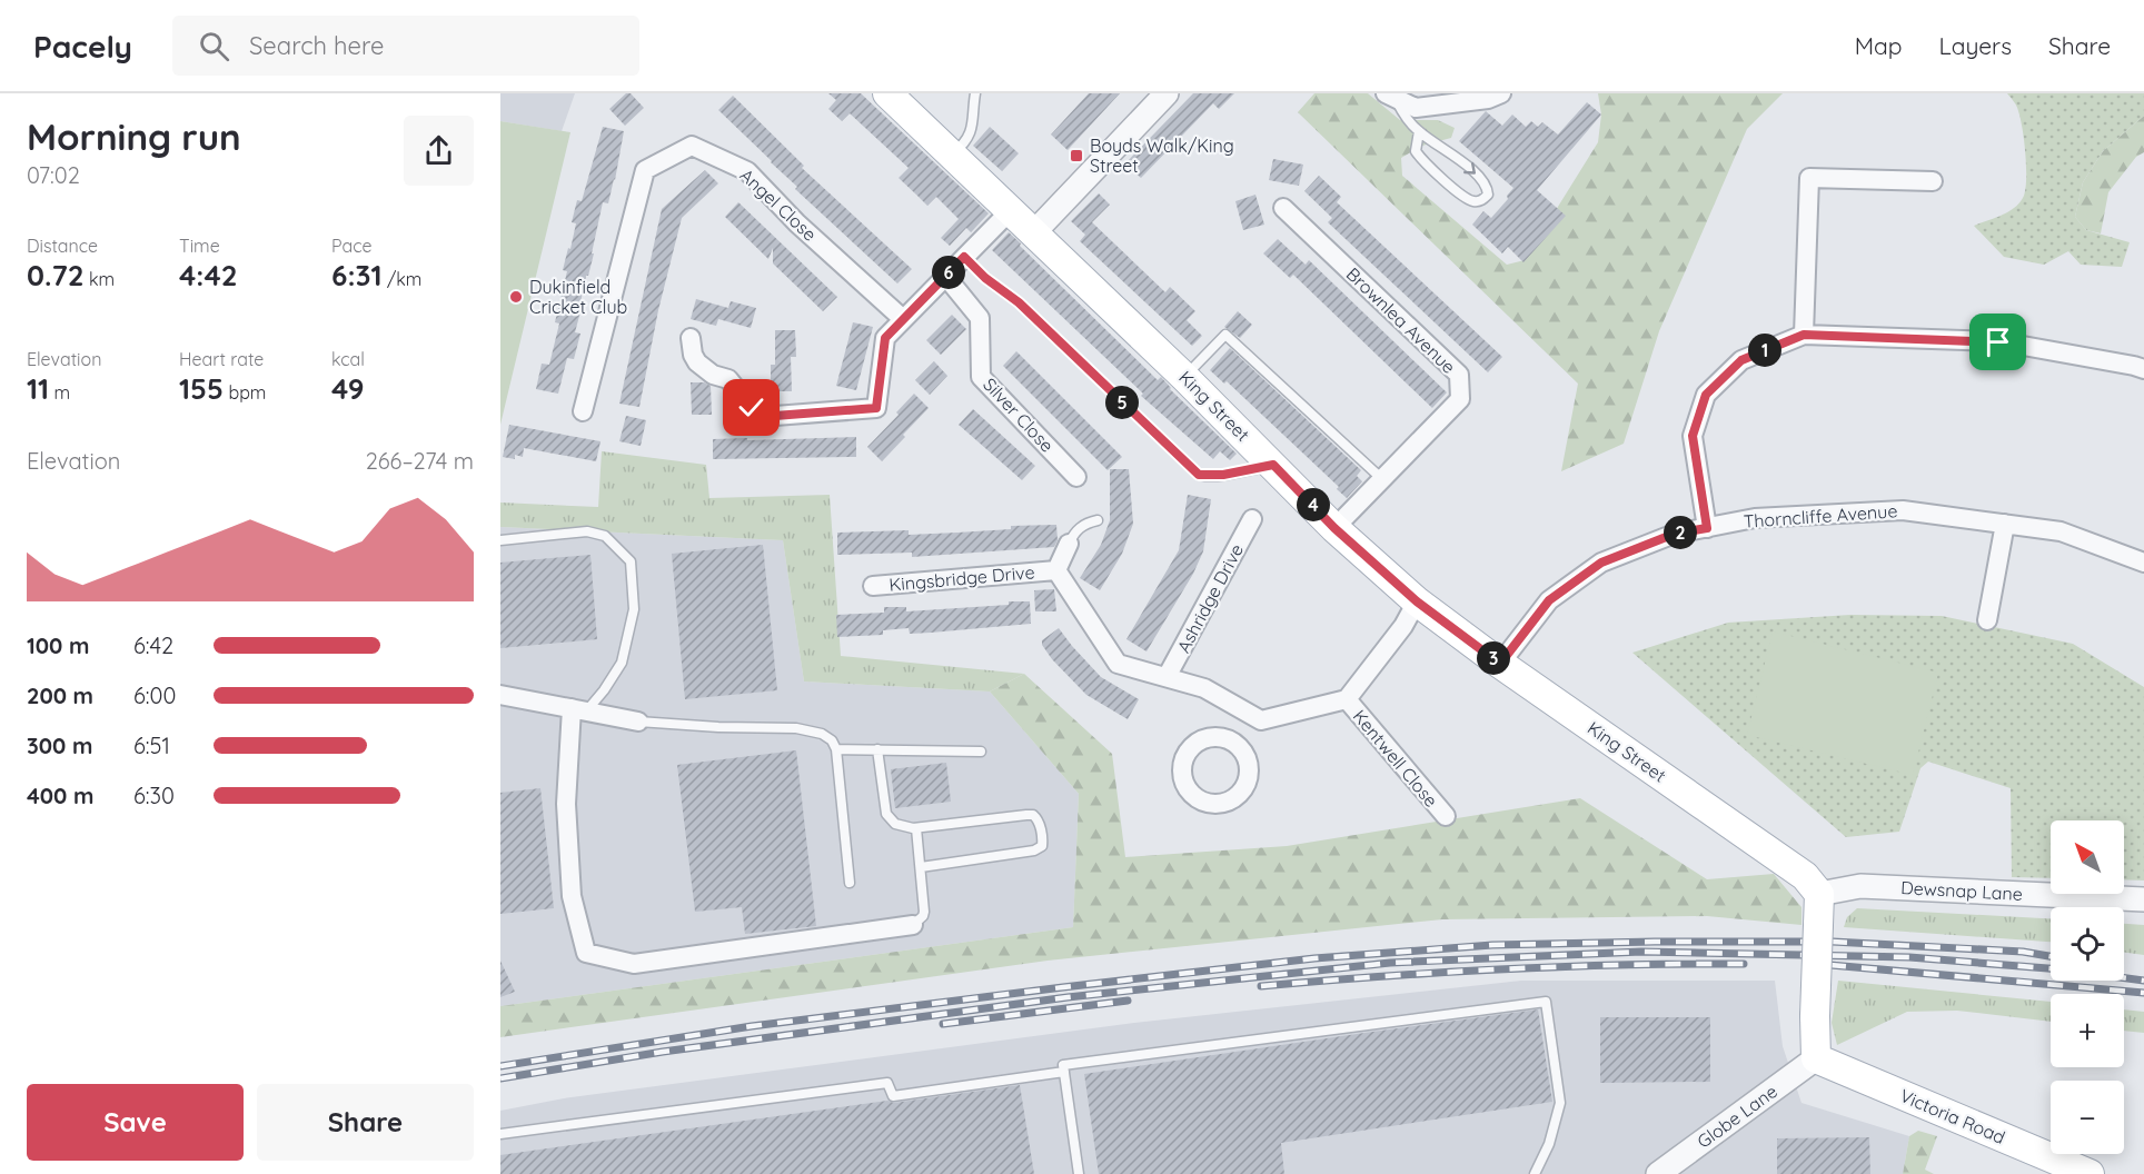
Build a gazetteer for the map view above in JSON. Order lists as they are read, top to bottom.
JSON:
{
  "streets": {
    "main road": ["King Street", "Victoria Road"],
    "street": [
      "Angel Close",
      "Brownlea Avenue",
      "Silver Close",
      "Thorncliffe Avenue",
      "Kingsbridge Drive",
      "Ashridge Drive",
      "Kentwell Close",
      "Dewsnap Lane",
      "Globe Lane"
    ]
  },
  "crossings": [
    ["Brownlea Avenue", "King Street"],
    ["King Street", "Thorncliffe Avenue"],
    ["King Street", "Dewsnap Lane"],
    ["Kingsbridge Drive", "Ashridge Drive"],
    ["Kingsbridge Drive", "Kentwell Close"],
    ["Globe Lane", "Victoria Road"]
  ],
  "places": {
    "transit": ["Boyds Walk/King Street"],
    "other": ["Dukinfield Cricket Club"]
  },
  "north": "top left",
  "page": {
    "header": "Pacely",
    "search": "Search here",
    "nav": ["Map", "Layers", "Share"],
    "heading": ["Morning run", "07:02"],
    "stats": [
      ["Distance", "0.72 km"],
      ["Time", "4:42"],
      ["Pace", "6:31 /km"],
      ["Elevation", "11 m"],
      ["Heart rate", "155 bpm"],
      ["kcal", "49"]
    ],
    "pins": [
      "6",
      "1",
      "5",
      "4",
      "2",
      "3"
    ],
    "chart": ["Elevation", "266–274 m"],
    "list": [
      {
        "name": "100 m",
        "note": "6:42"
      },
      {
        "name": "200 m",
        "note": "6:00"
      },
      {
        "name": "300 m",
        "note": "6:51"
      },
      {
        "name": "400 m",
        "note": "6:30"
      }
    ],
    "map_buttons": ["+", "−"],
    "buttons": ["Save", "Share"]
  }
}
